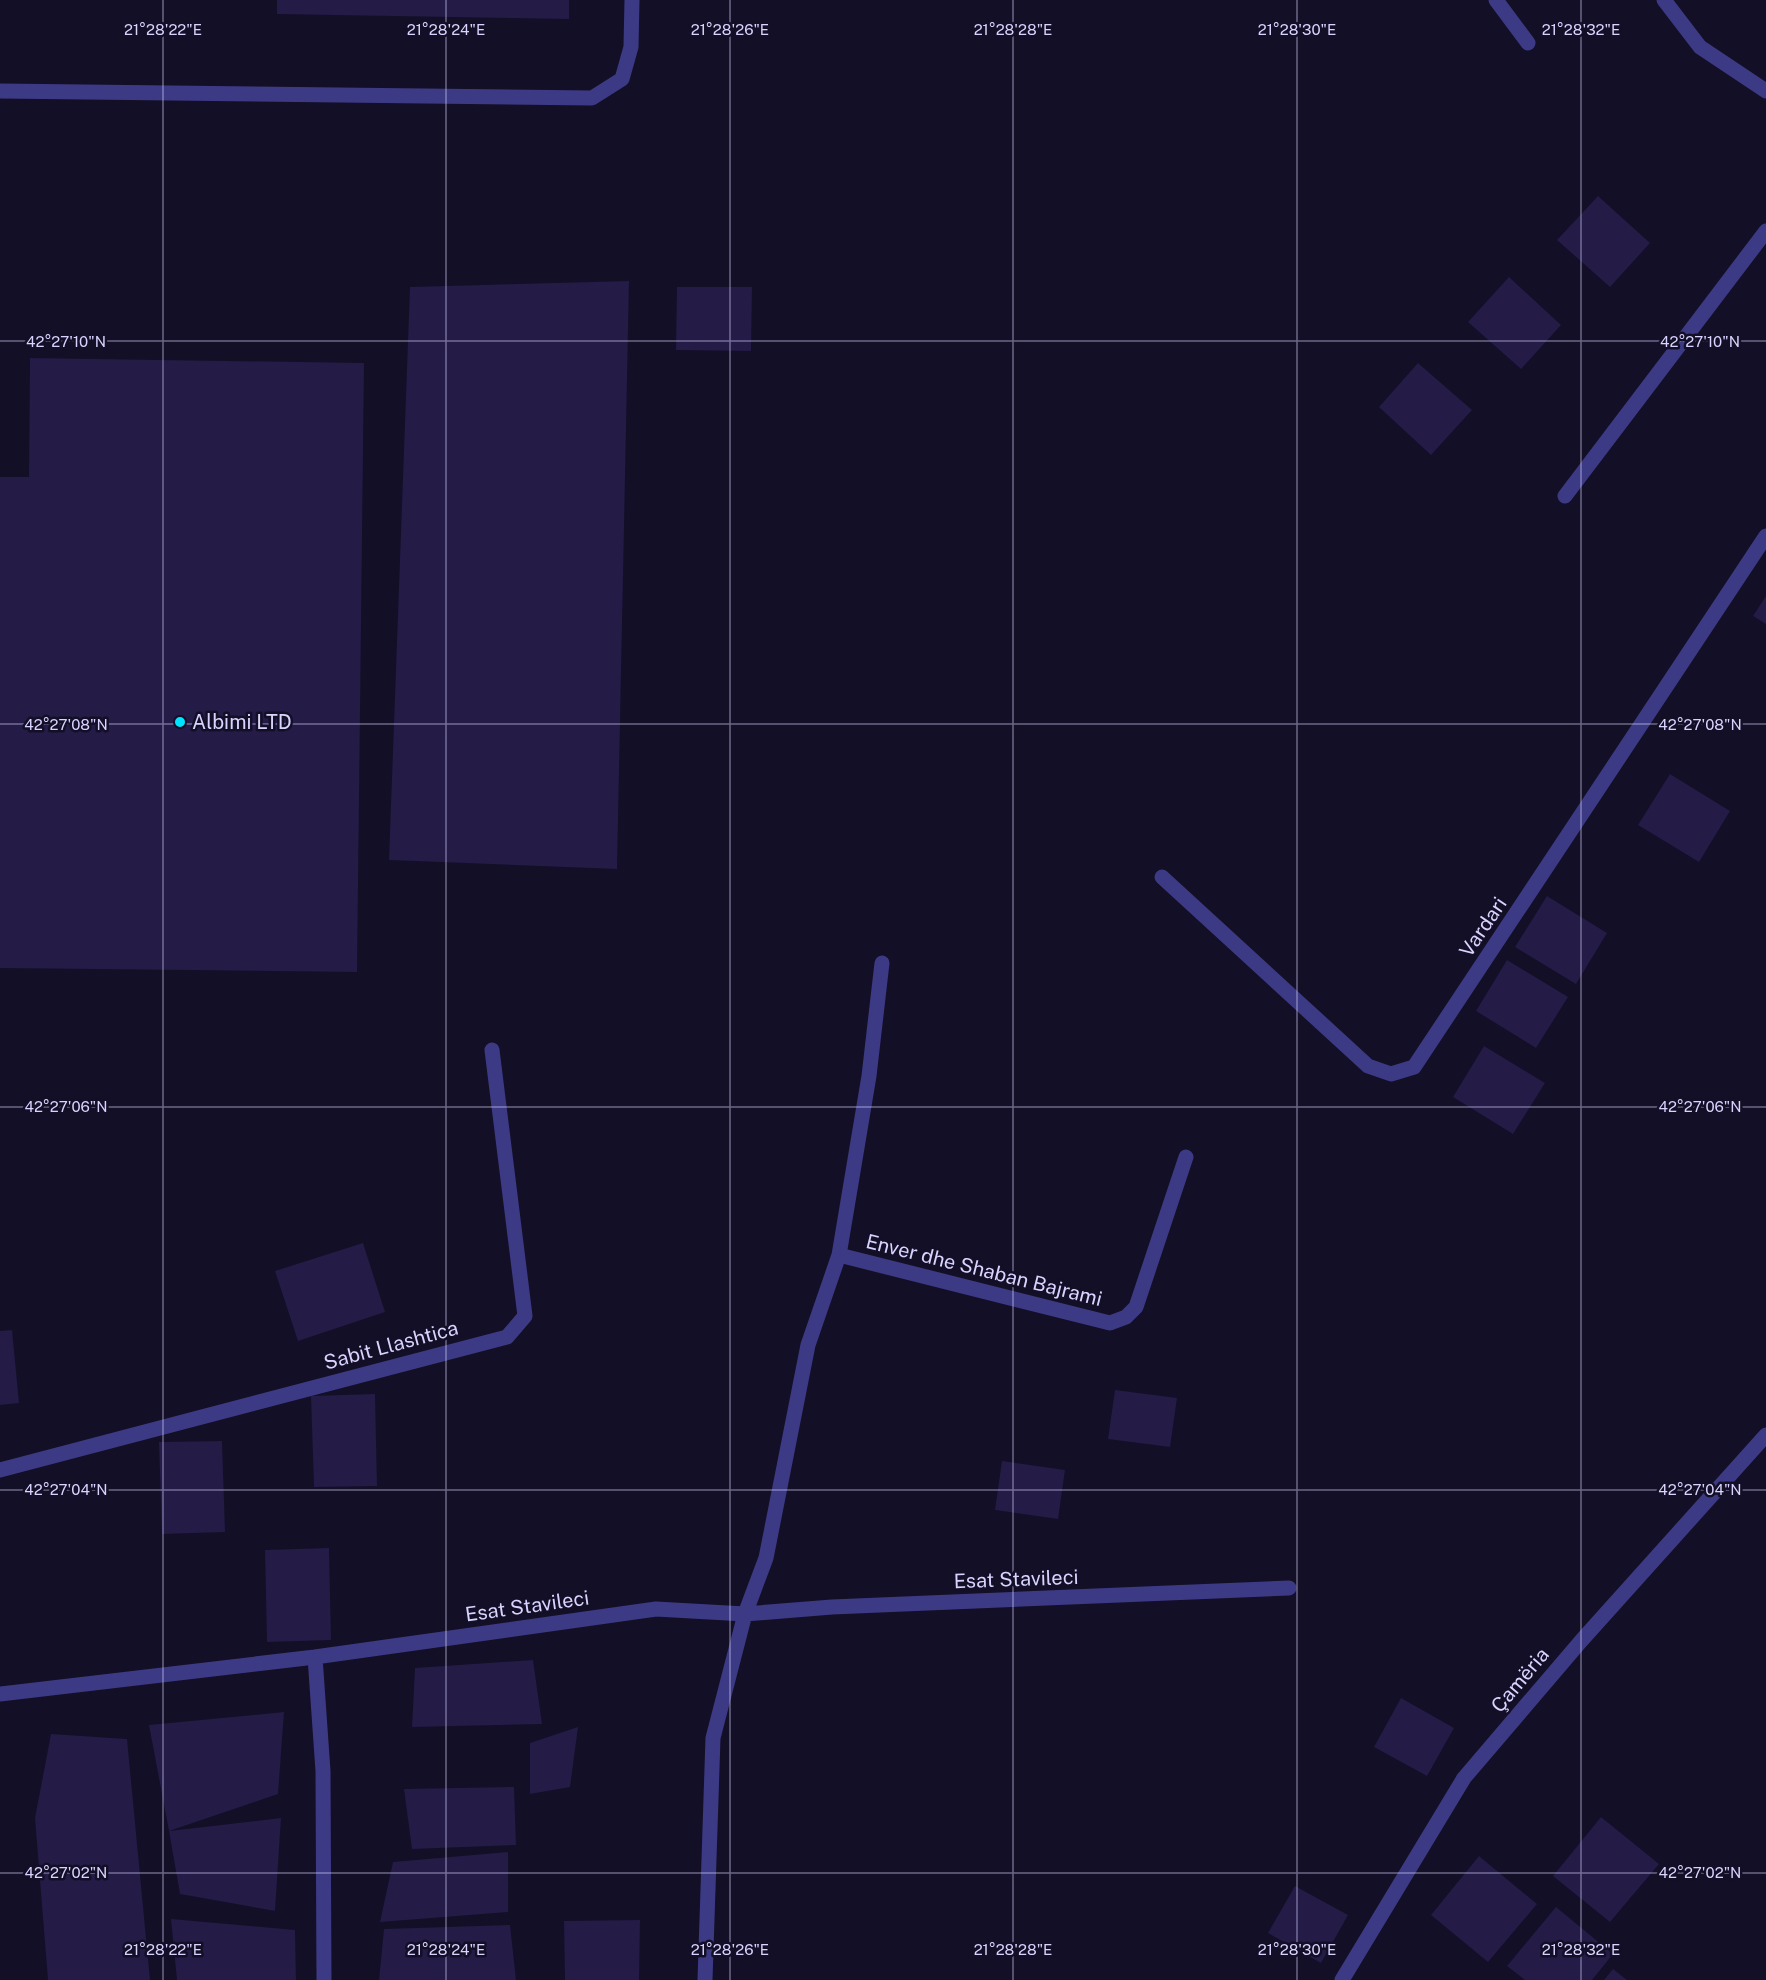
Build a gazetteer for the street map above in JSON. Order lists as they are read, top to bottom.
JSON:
{
  "streets": {
    "street": [
      "Vardari",
      "Enver dhe Shaban Bajrami",
      "Sabit Llashtica",
      "Esat Stavileci",
      "Çamëria"
    ]
  },
  "crossings": [
    ["Enver dhe Shaban Bajrami", "Esat Stavileci"]
  ],
  "places": ["Albimi LTD"],
  "coordinates": [
    "21°28'22\"E",
    "21°28'24\"E",
    "21°28'26\"E",
    "21°28'28\"E",
    "21°28'30\"E",
    "21°28'32\"E",
    "42°27'10\"N",
    "42°27'08\"N",
    "42°27'06\"N",
    "42°27'04\"N",
    "42°27'02\"N"
  ]
}
